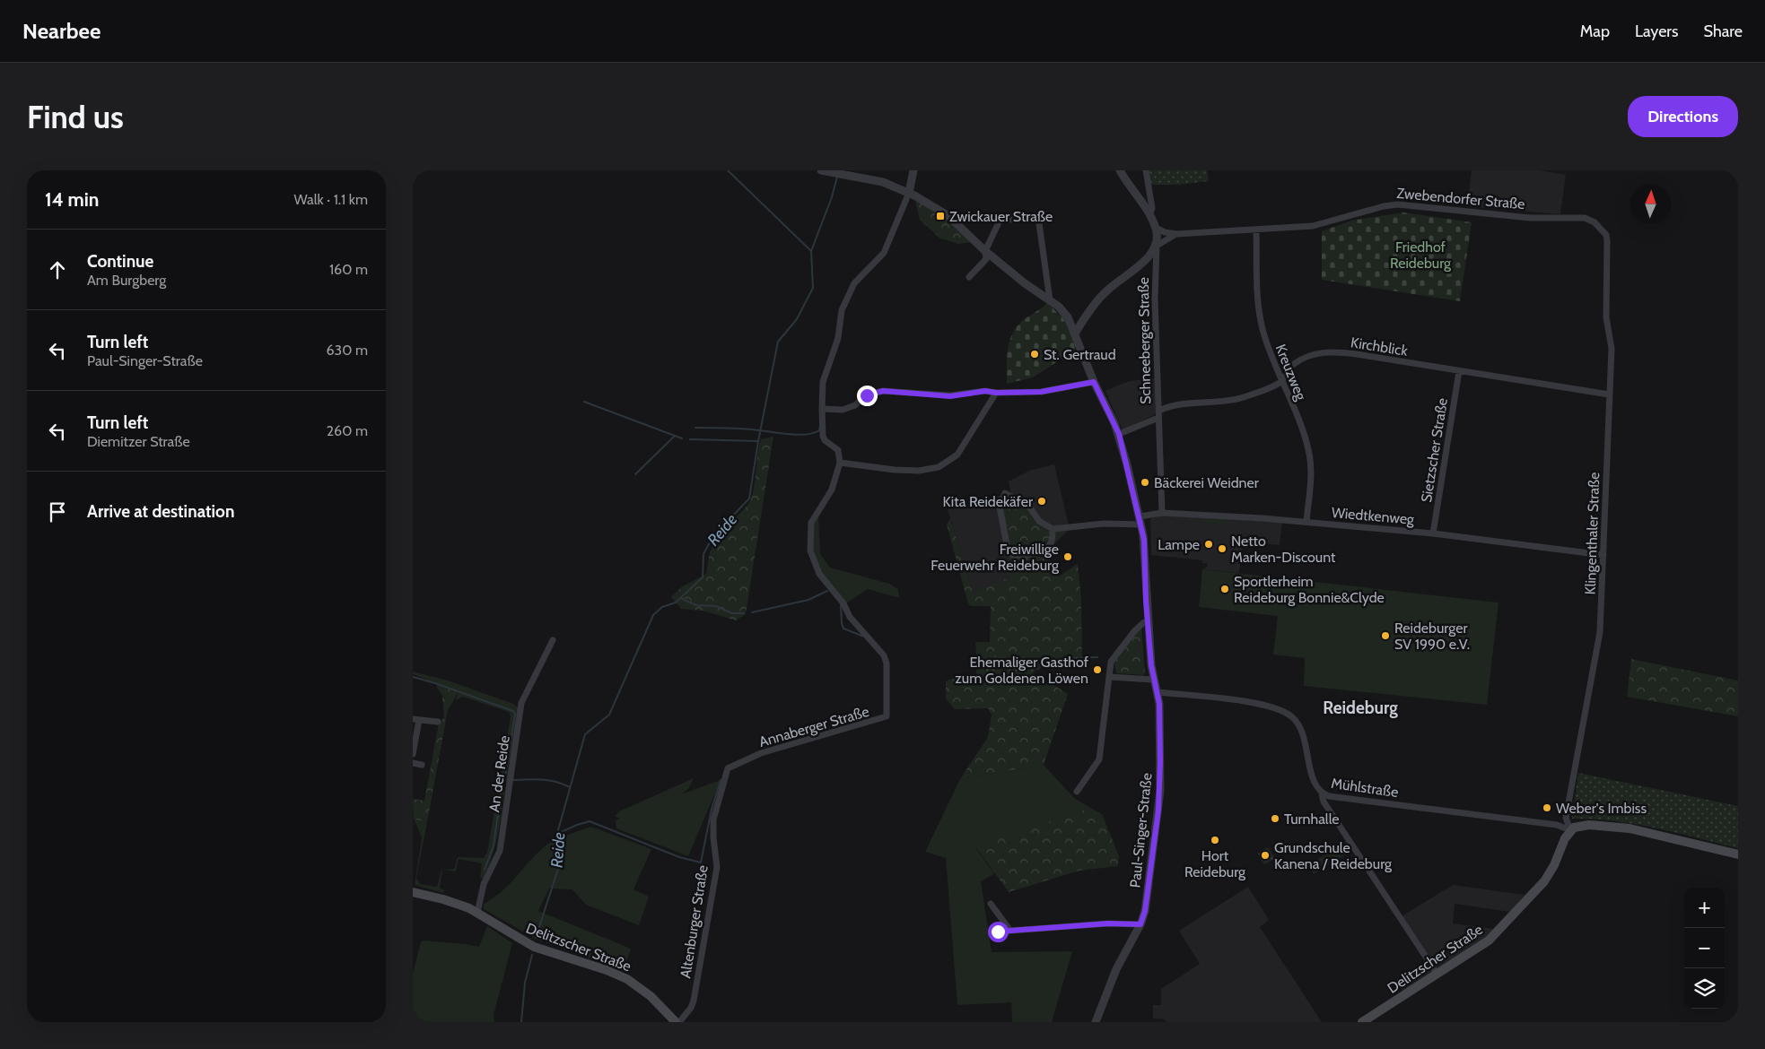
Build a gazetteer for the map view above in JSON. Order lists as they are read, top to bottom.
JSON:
{
  "streets": {
    "main road": ["Delitzscher Straße"],
    "street": [
      "Zwebendorfer Straße",
      "Schneeberger Straße",
      "Kirchblick",
      "Kreuzweg",
      "Sietzscher Straße",
      "Wiedtkenweg",
      "Klingenthaler Straße",
      "Annaberger Straße",
      "An der Reide",
      "Mühlstraße",
      "Paul-Singer-Straße",
      "Altenburger Straße"
    ]
  },
  "crossings": [
    ["Zwebendorfer Straße", "Schneeberger Straße"],
    ["Zwebendorfer Straße", "Kreuzweg"],
    ["Zwebendorfer Straße", "Klingenthaler Straße"],
    ["Zwebendorfer Straße", "Paul-Singer-Straße"],
    ["Schneeberger Straße", "Kirchblick"],
    ["Schneeberger Straße", "Wiedtkenweg"],
    ["Kirchblick", "Kreuzweg"],
    ["Kirchblick", "Sietzscher Straße"],
    ["Kirchblick", "Klingenthaler Straße"],
    ["Kreuzweg", "Wiedtkenweg"],
    ["Sietzscher Straße", "Wiedtkenweg"],
    ["Wiedtkenweg", "Klingenthaler Straße"],
    ["Wiedtkenweg", "Paul-Singer-Straße"],
    ["Klingenthaler Straße", "Mühlstraße"],
    ["Klingenthaler Straße", "Delitzscher Straße"],
    ["Annaberger Straße", "Altenburger Straße"],
    ["An der Reide", "Delitzscher Straße"],
    ["Mühlstraße", "Paul-Singer-Straße"],
    ["Mühlstraße", "Delitzscher Straße"]
  ],
  "districts": ["Reideburg"],
  "water": ["Reide"],
  "parks": ["Friedhof Reideburg"],
  "places": {
    "transit": ["Zwickauer Straße"],
    "other": [
      "St. Gertraud",
      "Bäckerei Weidner",
      "Kita Reidekäfer",
      "Lampe",
      "Netto Marken-Discount",
      "Freiwillige Feuerwehr Reideburg",
      "Sportlerheim Reideburg Bonnie&Clyde",
      "Reideburger SV 1990 e.V.",
      "Ehemaliger Gasthof zum Goldenen Löwen",
      "Weber's Imbiss",
      "Turnhalle",
      "Hort Reideburg",
      "Grundschule Kanena / Reideburg"
    ]
  },
  "north": "top",
  "page": {
    "header": "Nearbee",
    "nav": ["Map", "Layers", "Share"],
    "buttons": "Directions",
    "title": "Find us",
    "heading": ["14 min", "Walk · 1.1 km"],
    "list": [
      ["Continue", "Am Burgberg", "160 m"],
      ["Turn left", "Paul-Singer-Straße", "630 m"],
      ["Turn left", "Diemitzer Straße", "260 m"],
      "Arrive at destination"
    ],
    "map_buttons": ["+", "−"]
  }
}
